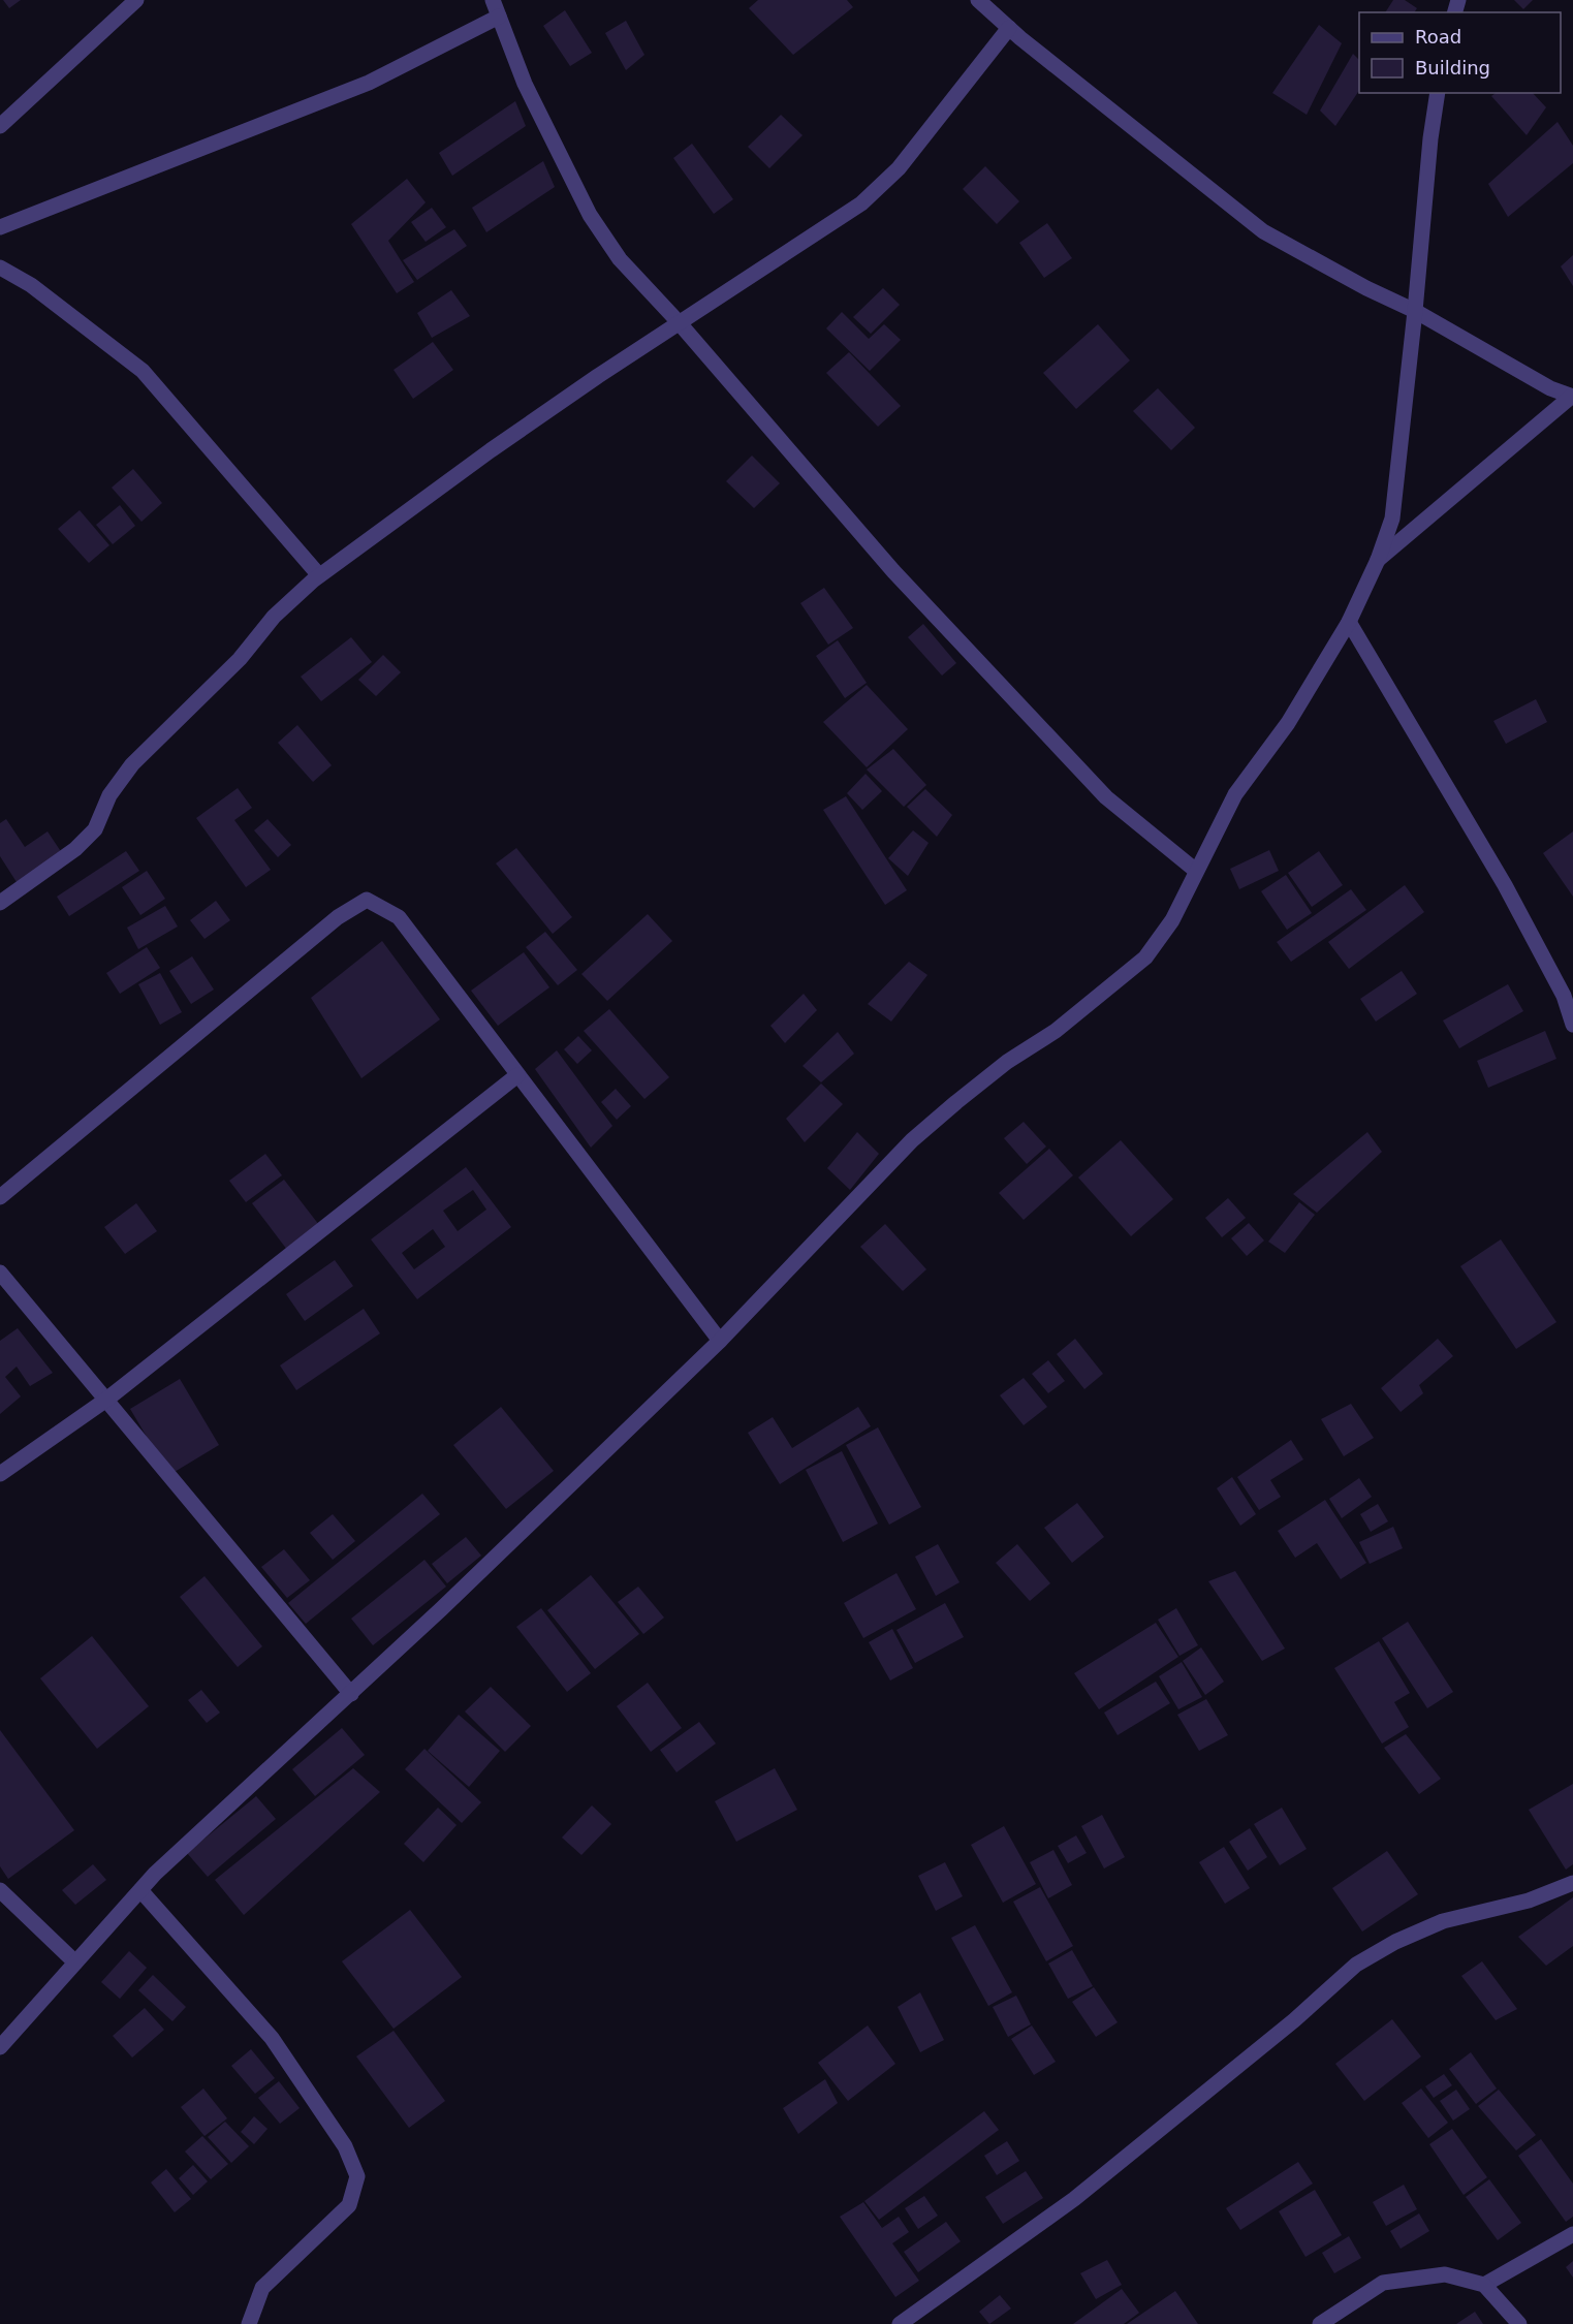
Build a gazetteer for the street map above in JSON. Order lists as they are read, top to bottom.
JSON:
{
  "legend": ["Road", "Building"]
}
